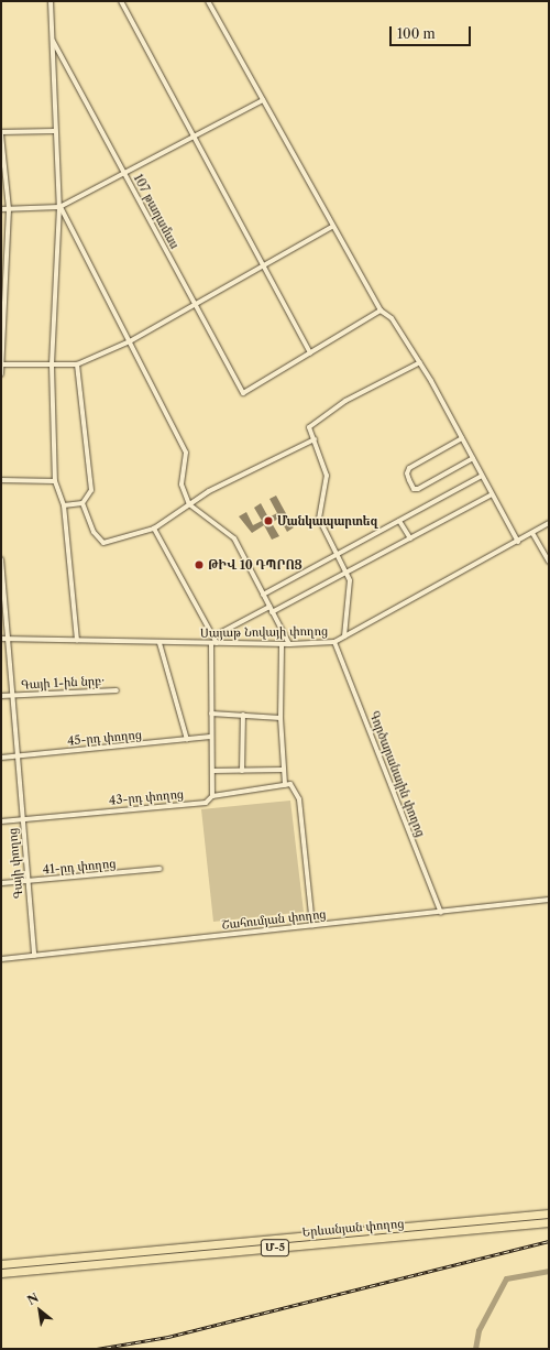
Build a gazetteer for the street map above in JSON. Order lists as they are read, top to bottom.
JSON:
{
  "streets": {
    "highway": ["Երևանյան փողոց", "Մ-5"],
    "street": [
      "107 թաղամաս",
      "Սայաթ Նովայի փողոց",
      "Գայի 1-ին նրբ․",
      "45-րդ փողոց",
      "Գործարանային փողոց",
      "43-րդ փողոց",
      "Գայի փողոց",
      "41-րդ փողոց",
      "Շահումյան փողոց"
    ]
  },
  "crossings": [
    ["107 թաղամաս", "Սայաթ Նովայի փողոց"],
    ["Սայաթ Նովայի փողոց", "Գործարանային փողոց"],
    ["Սայաթ Նովայի փողոց", "Գայի փողոց"],
    ["Գայի 1-ին նրբ․", "Գայի փողոց"],
    ["45-րդ փողոց", "Գայի փողոց"],
    ["Գործարանային փողոց", "Շահումյան փողոց"],
    ["43-րդ փողոց", "Գայի փողոց"],
    ["Գայի փողոց", "41-րդ փողոց"],
    ["Գայի փողոց", "Շահումյան փողոց"]
  ],
  "places": ["Մանկապարտեզ", "ԹԻՎ 10 ԴՊՐՈՑ"],
  "scale_bar": "100 m",
  "north": "top left"
}
